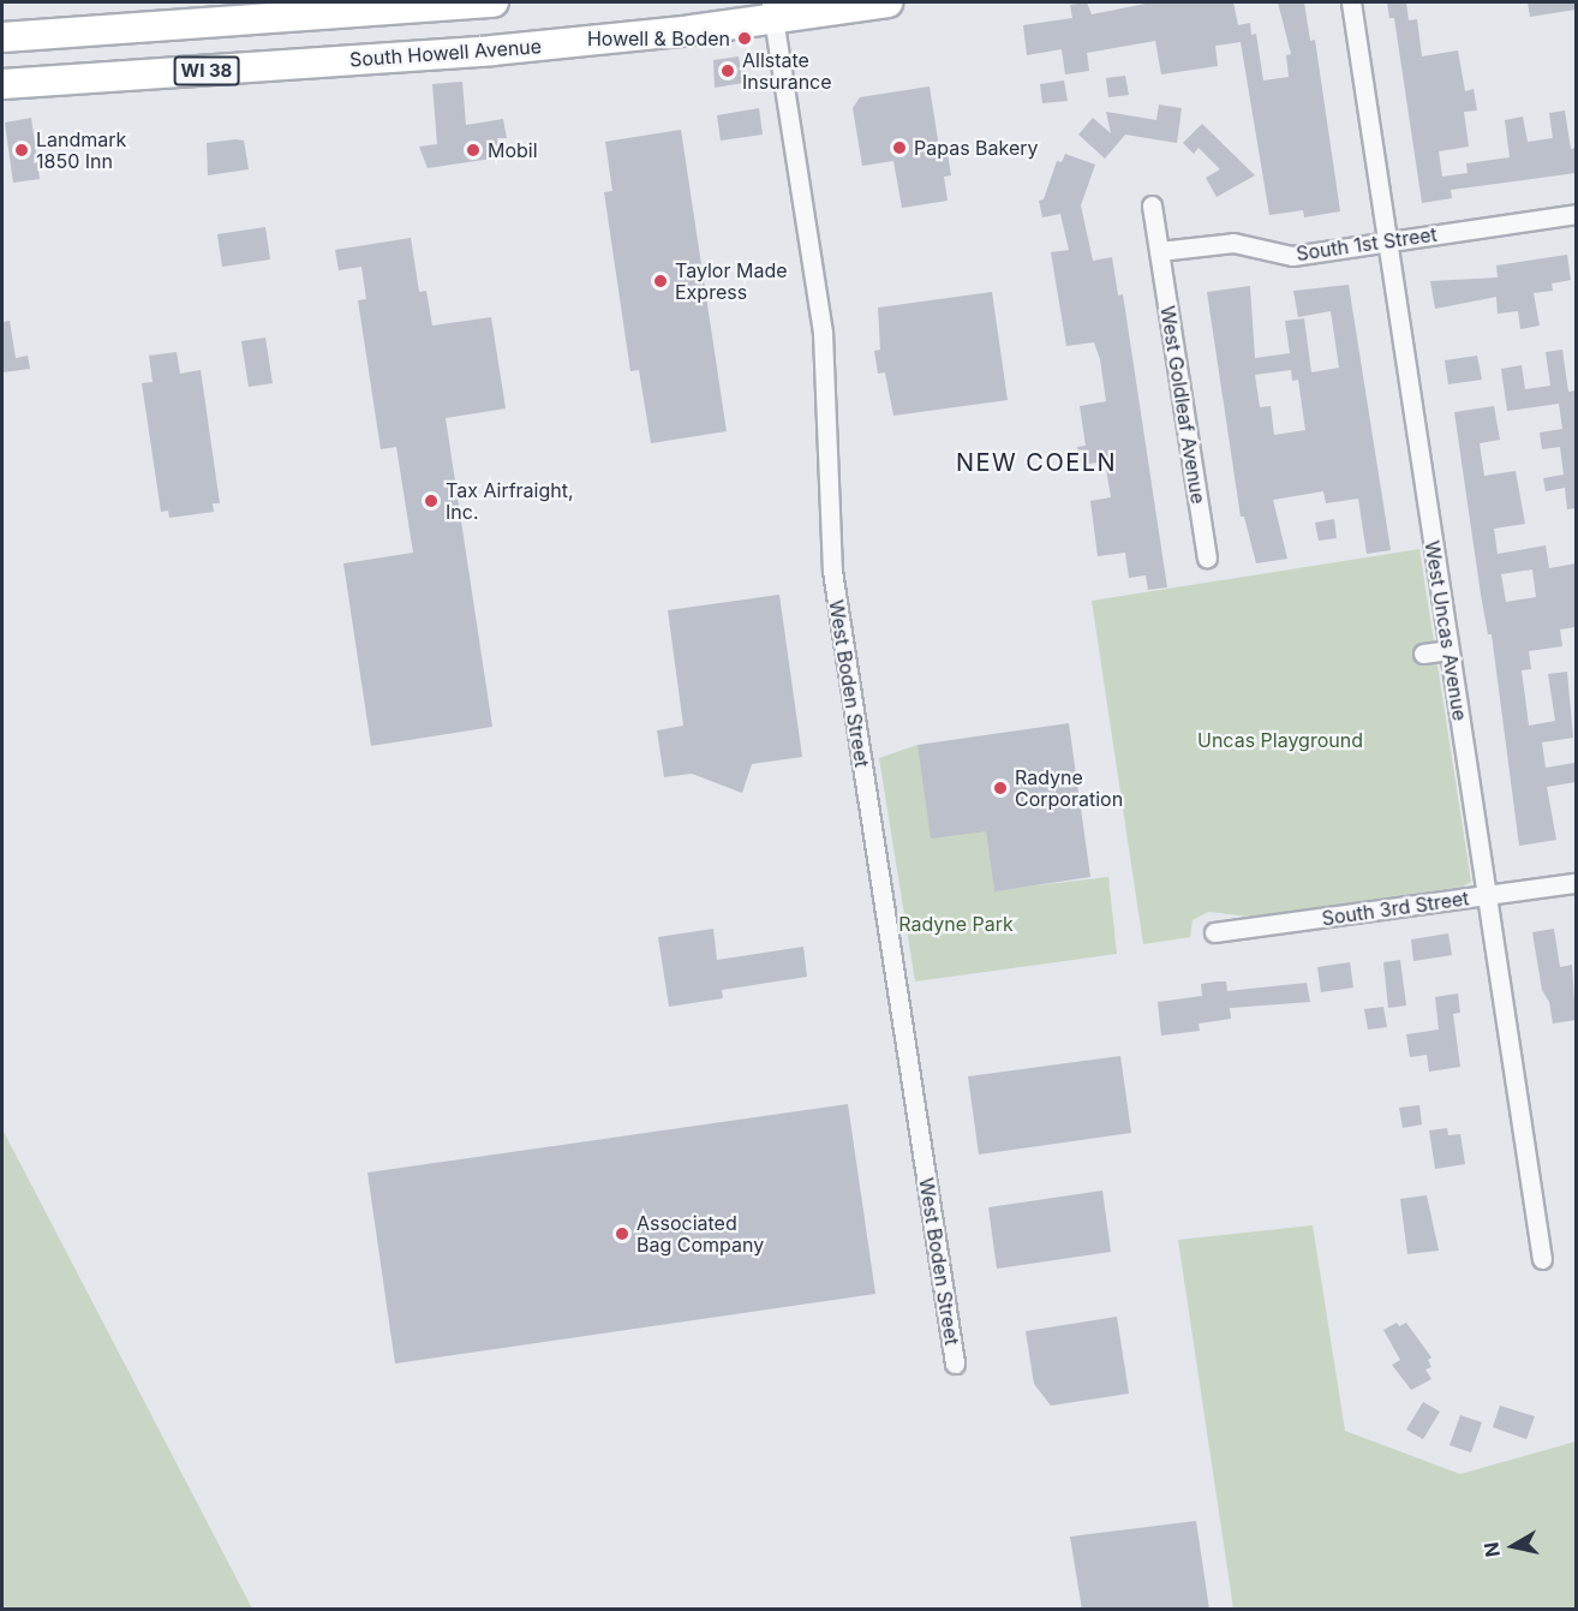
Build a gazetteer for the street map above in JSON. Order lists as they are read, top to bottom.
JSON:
{
  "streets": {
    "main road": ["South Howell Avenue", "WI 38"],
    "street": [
      "South 1st Street",
      "West Goldleaf Avenue",
      "West Uncas Avenue",
      "West Boden Street",
      "South 3rd Street"
    ]
  },
  "crossings": [
    ["South Howell Avenue", "West Boden Street"],
    ["South 1st Street", "West Goldleaf Avenue"],
    ["South 1st Street", "West Uncas Avenue"],
    ["West Uncas Avenue", "South 3rd Street"]
  ],
  "districts": ["NEW COELN"],
  "parks": ["Uncas Playground", "Radyne Park"],
  "places": [
    "Howell & Boden",
    "Allstate Insurance",
    "Papas Bakery",
    "Landmark 1850 Inn",
    "Mobil",
    "Taylor Made Express",
    "Tax Airfraight, Inc.",
    "Radyne Corporation",
    "Associated Bag Company"
  ],
  "north": "left"
}
